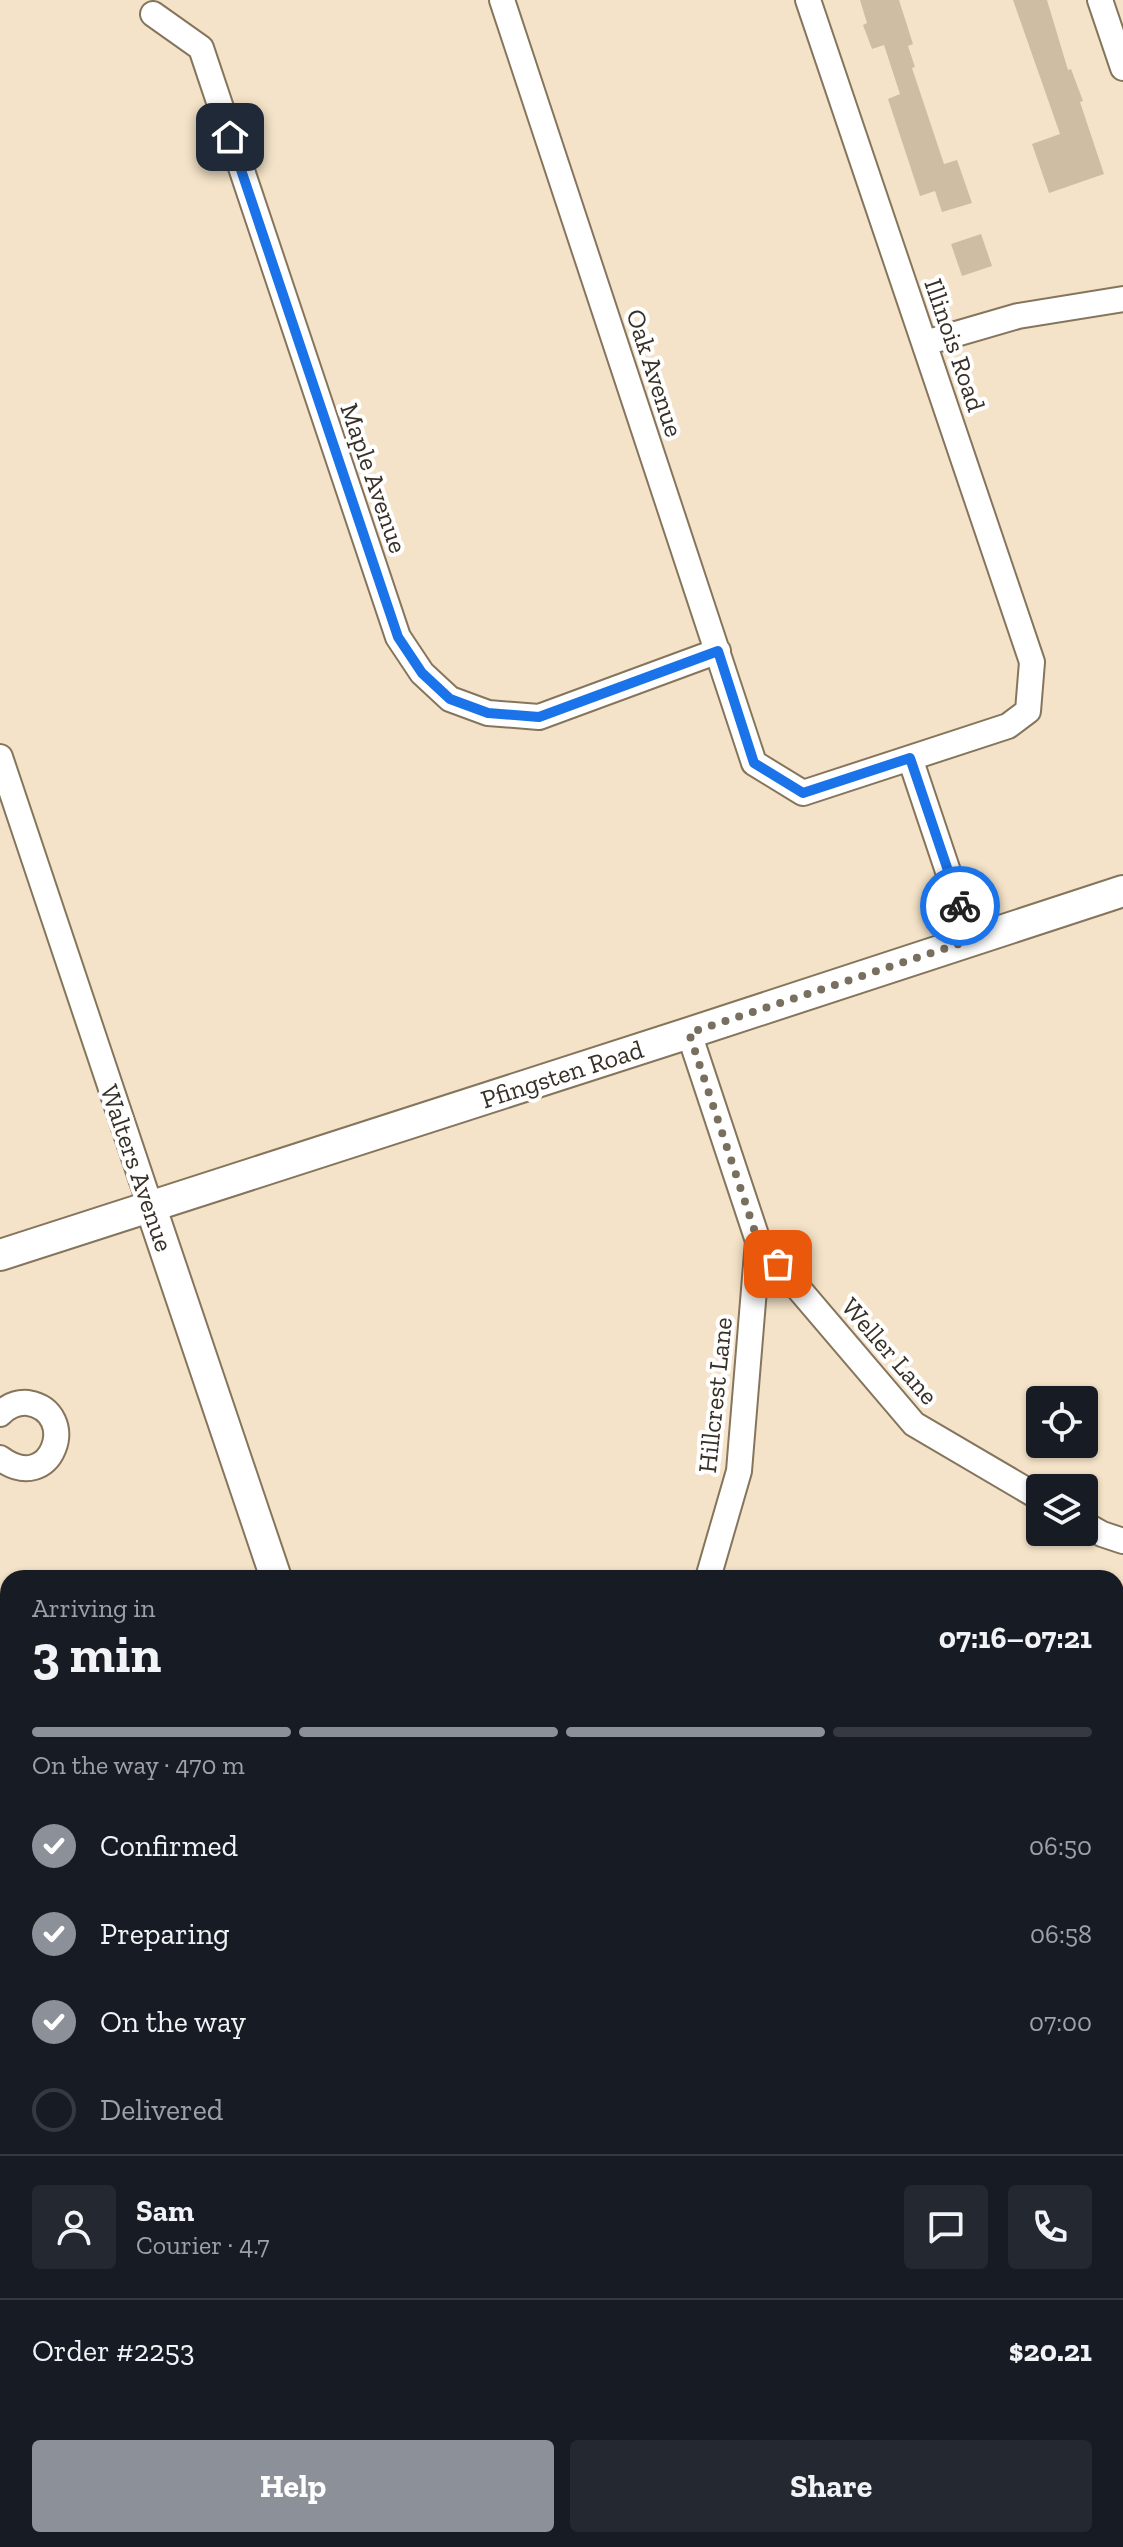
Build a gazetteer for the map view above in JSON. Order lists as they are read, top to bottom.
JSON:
{
  "streets": {
    "main road": ["Pfingsten Road", "Walters Avenue"],
    "street": [
      "Illinois Road",
      "Oak Avenue",
      "Maple Avenue",
      "Weller Lane",
      "Hillcrest Lane"
    ]
  },
  "crossings": [
    ["Illinois Road", "Oak Avenue"],
    ["Oak Avenue", "Maple Avenue"],
    ["Pfingsten Road", "Walters Avenue"],
    ["Pfingsten Road", "Hillcrest Lane"],
    ["Weller Lane", "Hillcrest Lane"]
  ],
  "page": {
    "heading": ["3 min", "Arriving in", "07:16–07:21"],
    "panel": [
      "Sam",
      "Courier · 4.7",
      "Order #2253",
      "$20.21"
    ],
    "bar": "On the way · 470 m",
    "list": [
      ["Confirmed", "06:50"],
      ["Preparing", "06:58"],
      ["On the way", "07:00"],
      "Delivered"
    ],
    "buttons": ["Help", "Share"]
  }
}
